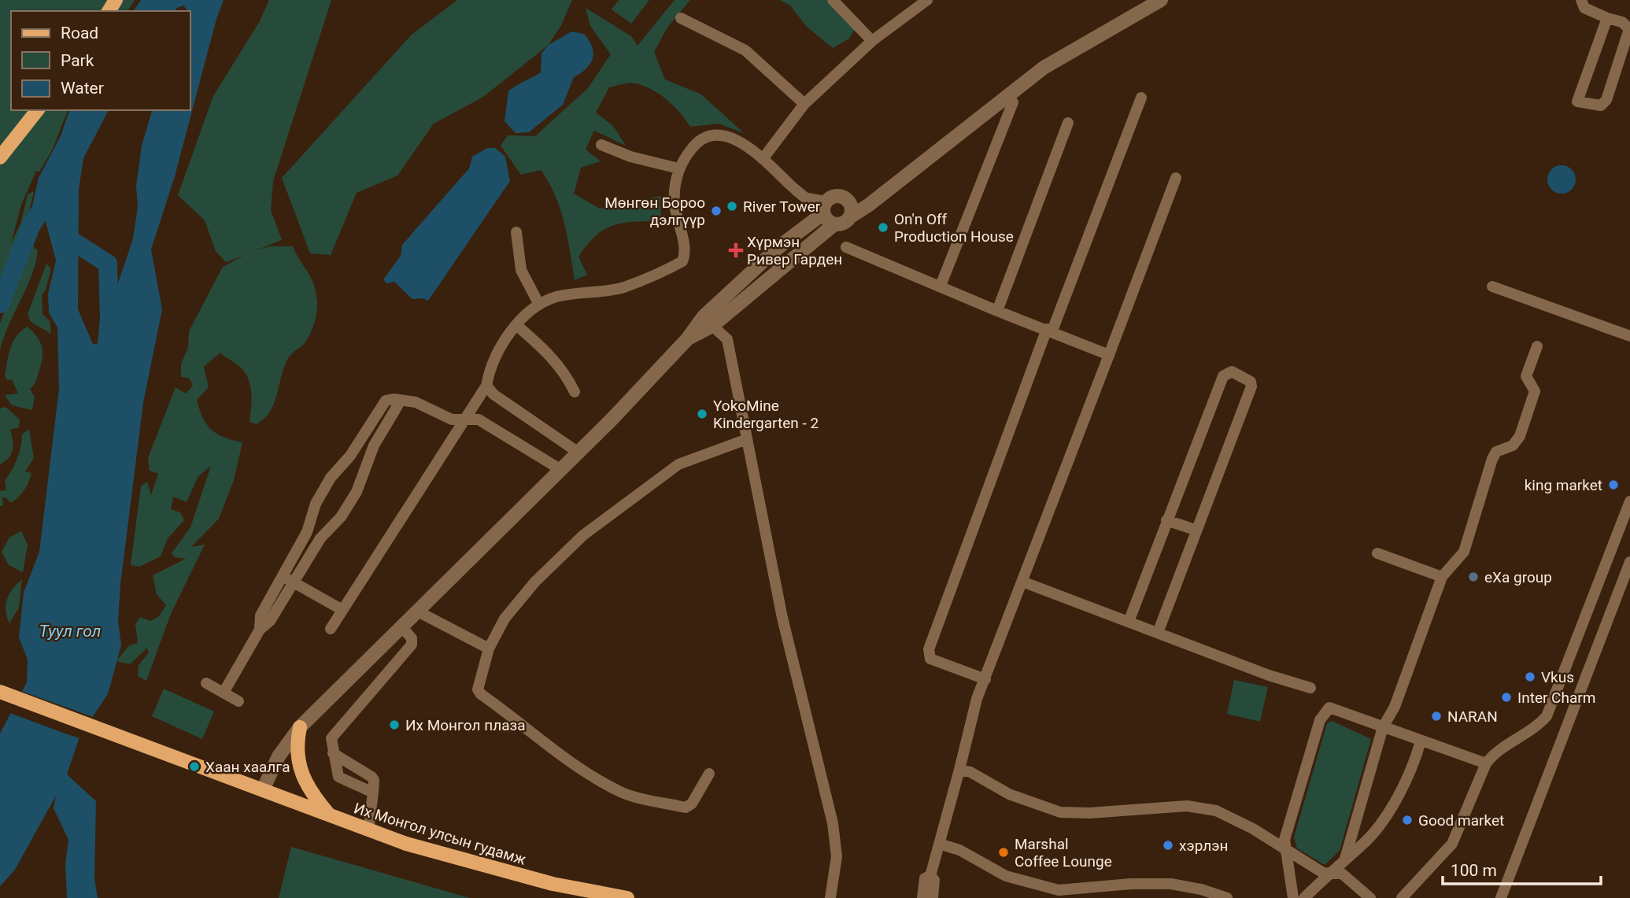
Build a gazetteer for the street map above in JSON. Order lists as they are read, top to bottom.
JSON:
{
  "streets": {
    "main road": ["Их Монгол улсын гудамж"]
  },
  "water": ["Туул гол"],
  "places": {
    "other": [
      "River Tower",
      "Мөнгөн Бороо дэлгүүр",
      "On'n Off Production House",
      "YokoMine Kindergarten - 2",
      "king market",
      "eXa group",
      "Vkus",
      "Inter Charm",
      "NARAN",
      "Их Монгол плаза",
      "Хаан хаалга",
      "Good market",
      "хэрлэн",
      "Marshal Coffee Lounge"
    ],
    "health": ["Хүрмэн Ривер Гарден"]
  },
  "legend": ["Road", "Park", "Water"],
  "scale_bar": "100 m"
}
